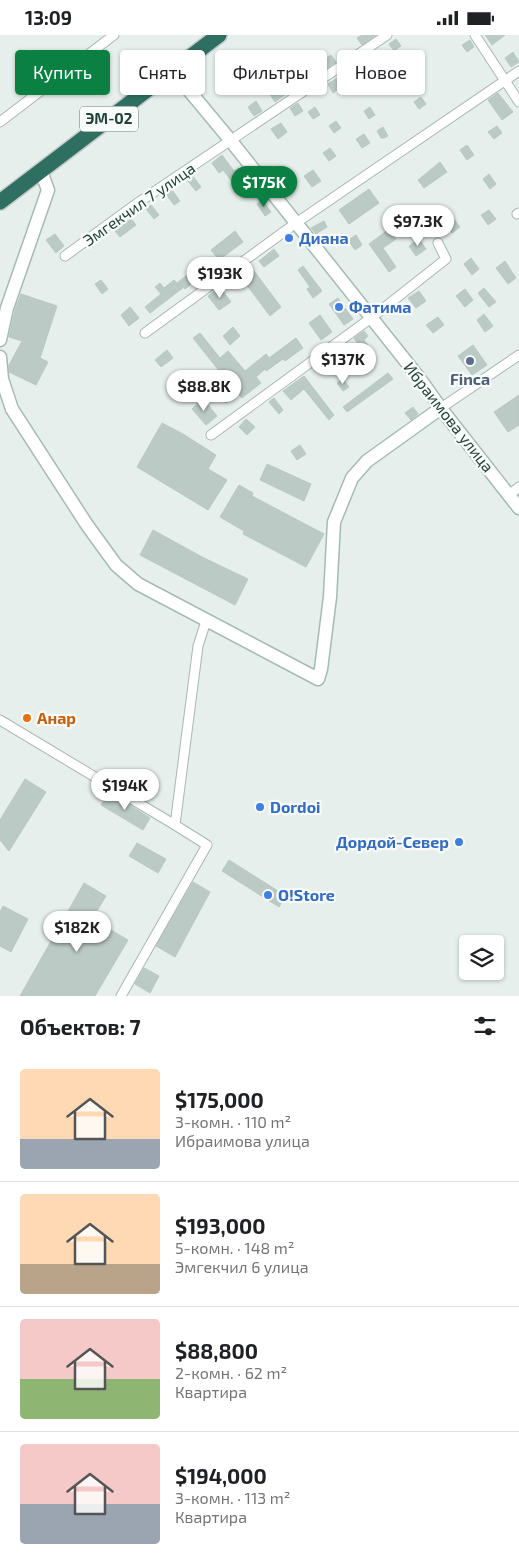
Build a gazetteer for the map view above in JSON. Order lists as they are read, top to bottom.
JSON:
{
  "streets": {
    "highway": ["ЭМ-02"],
    "street": ["Эмгекчил 7 улица", "Ибраимова улица"]
  },
  "crossings": [
    ["Эмгекчил 7 улица", "Ибраимова улица"]
  ],
  "places": [
    "Диана",
    "Фатима",
    "Finca",
    "Анар",
    "Dordoi",
    "Дордой-Север",
    "O!Store"
  ],
  "page": {
    "status": "13:09",
    "chip": [
      "Купить",
      "Снять",
      "Фильтры",
      "Новое"
    ],
    "price": [
      "$175K",
      "$97.3K",
      "$193K",
      "$137K",
      "$88.8K",
      "$194K",
      "$182K"
    ],
    "heading": "Объектов: 7",
    "list": [
      {
        "name": "$175,000",
        "note": "3-комн. · 110 m² · Ибраимова улица"
      },
      {
        "name": "$193,000",
        "note": "5-комн. · 148 m² · Эмгекчил 6 улица"
      },
      {
        "name": "$88,800",
        "note": "2-комн. · 62 m² · Квартира"
      },
      {
        "name": "$194,000",
        "note": "3-комн. · 113 m² · Квартира"
      }
    ]
  }
}
